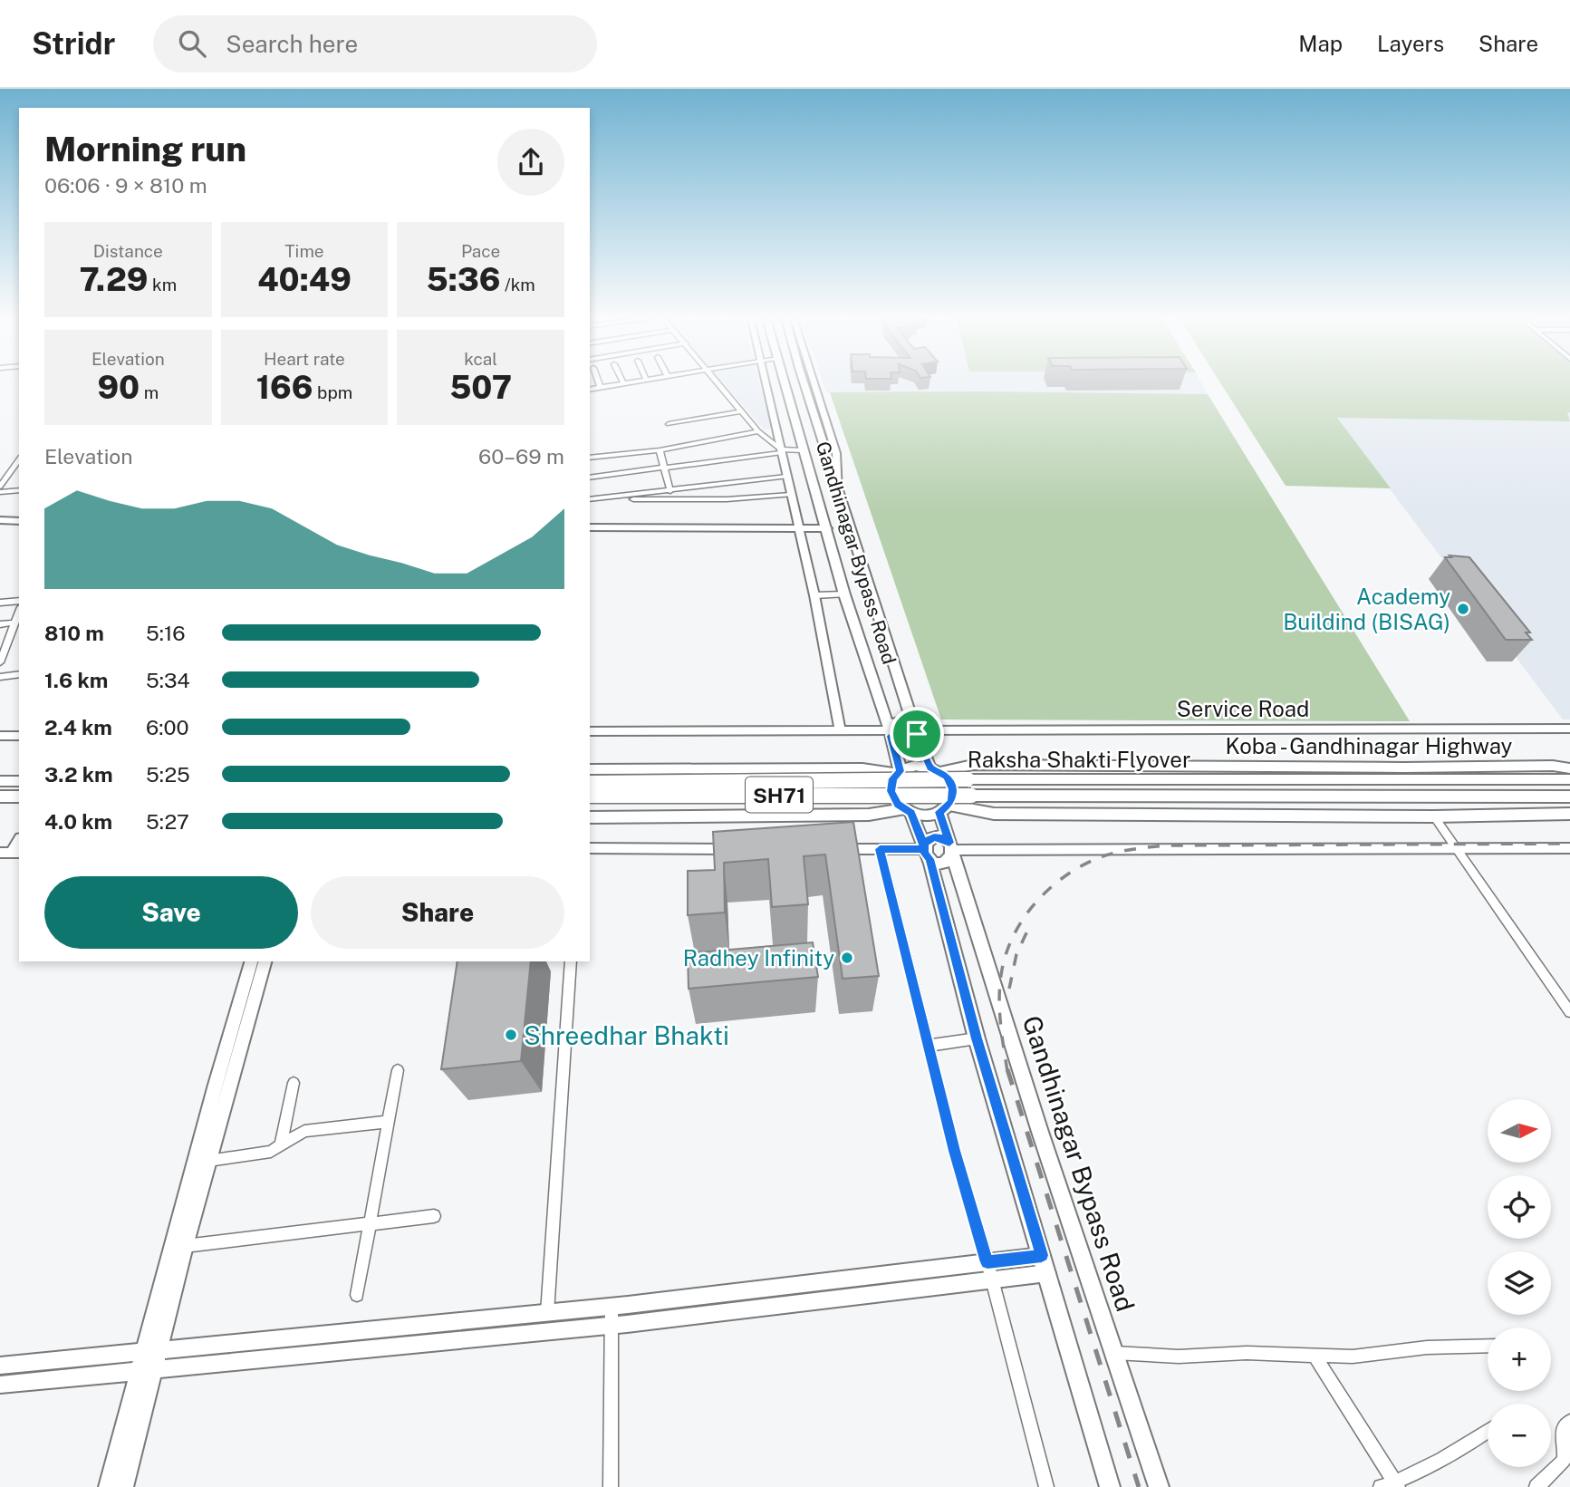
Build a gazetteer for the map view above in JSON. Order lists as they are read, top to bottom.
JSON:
{
  "streets": {
    "main road": [
      "Gandhinagar Bypass Road",
      "Koba - Gandhinagar Highway",
      "Raksha Shakti Flyover",
      "SH71"
    ],
    "street": ["Service Road"]
  },
  "crossings": [
    ["Gandhinagar Bypass Road", "Service Road"],
    ["Gandhinagar Bypass Road", "Koba - Gandhinagar Highway"]
  ],
  "places": ["Academy Buildind (BISAG)", "Radhey Infinity", "Shreedhar Bhakti"],
  "north": "right",
  "page": {
    "header": "Stridr",
    "search": "Search here",
    "nav": ["Map", "Layers", "Share"],
    "heading": ["Morning run", "06:06 · 9 × 810 m"],
    "stats": [
      ["Distance", "7.29 km"],
      ["Time", "40:49"],
      ["Pace", "5:36 /km"],
      ["Elevation", "90 m"],
      ["Heart rate", "166 bpm"],
      ["kcal", "507"]
    ],
    "chart": ["Elevation", "60–69 m"],
    "list": [
      {
        "name": "810 m",
        "note": "5:16"
      },
      {
        "name": "1.6 km",
        "note": "5:34"
      },
      {
        "name": "2.4 km",
        "note": "6:00"
      },
      {
        "name": "3.2 km",
        "note": "5:25"
      },
      {
        "name": "4.0 km",
        "note": "5:27"
      }
    ],
    "buttons": ["Save", "Share"],
    "map_buttons": ["+", "−"]
  }
}
